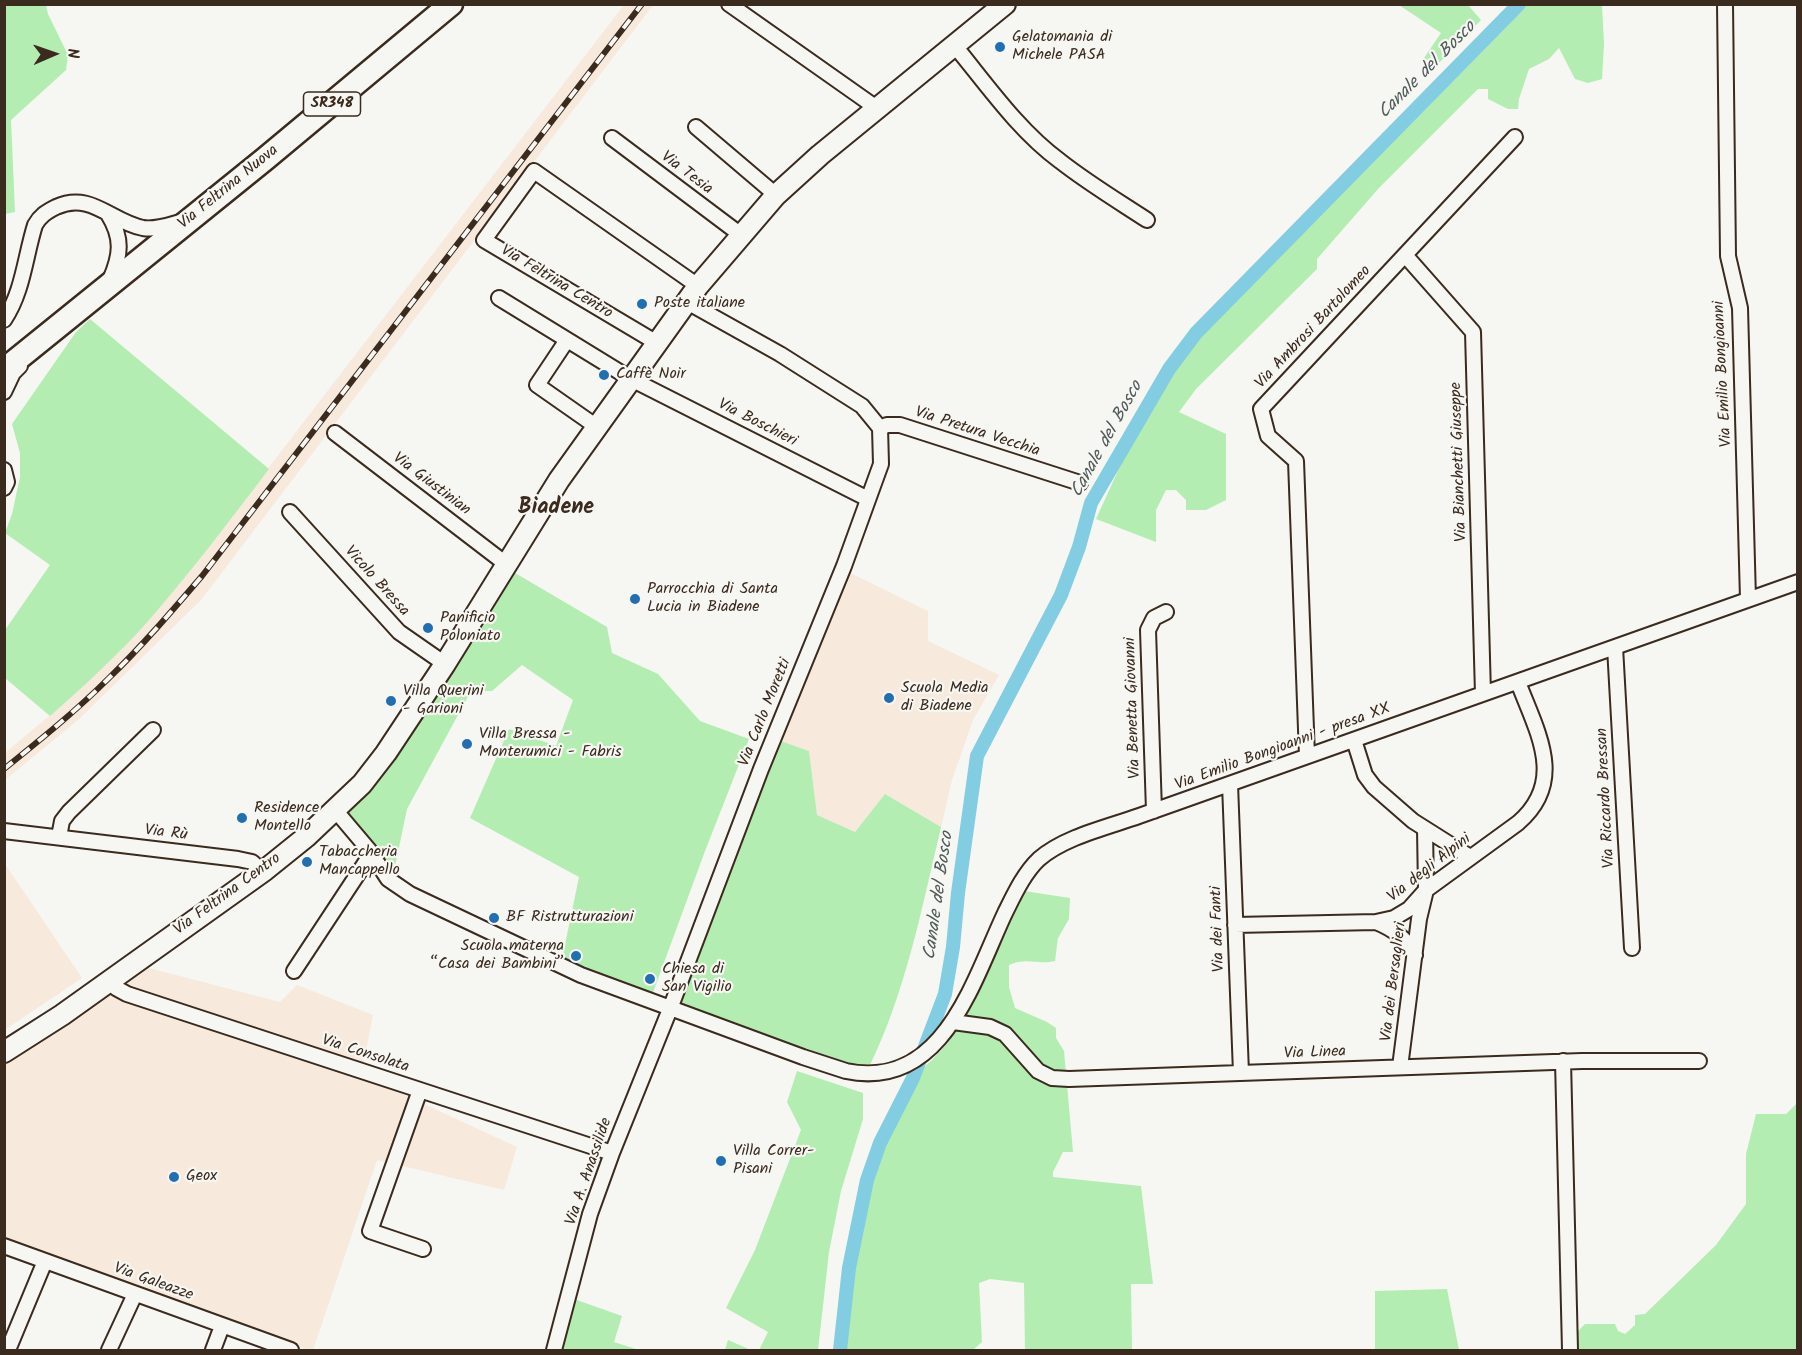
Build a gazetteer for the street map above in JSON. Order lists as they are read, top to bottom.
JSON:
{
  "streets": {
    "main road": ["SR348", "Via Feltrina Nuova", "Via Feltrina Centro"],
    "street": [
      "Via Tesia",
      "Via Ambrosi Bartolomeo",
      "Via Emilio Bongioanni",
      "Via Boschieri",
      "Via Pretura Vecchia",
      "Via Bianchetti Giuseppe",
      "Via Giustinian",
      "Vicolo Bressa",
      "Via Benetta Giovanni",
      "Via Carlo Moretti",
      "Via Emilio Bongioanni - presa XX",
      "Via Riccardo Bressan",
      "Via Rù",
      "Via degli Alpini",
      "Via dei Fanti",
      "Via dei Bersaglieri",
      "Via Linea",
      "Via Consolata",
      "Via A. Anassilide",
      "Via Galeazze"
    ]
  },
  "crossings": [
    ["Via Tesia", "Via Feltrina Centro"],
    ["Via Feltrina Centro", "Via Boschieri"],
    ["Via Feltrina Centro", "Via Giustinian"],
    ["Via Feltrina Centro", "Vicolo Bressa"],
    ["Via Feltrina Centro", "Via Rù"],
    ["Via Feltrina Centro", "Via Consolata"],
    ["Via Ambrosi Bartolomeo", "Via Bianchetti Giuseppe"],
    ["Via Ambrosi Bartolomeo", "Via Emilio Bongioanni - presa XX"],
    ["Via Emilio Bongioanni", "Via Emilio Bongioanni - presa XX"],
    ["Via Boschieri", "Via Carlo Moretti"],
    ["Via Pretura Vecchia", "Via Carlo Moretti"],
    ["Via Bianchetti Giuseppe", "Via Emilio Bongioanni - presa XX"],
    ["Via Benetta Giovanni", "Via Emilio Bongioanni - presa XX"],
    ["Via Carlo Moretti", "Via Emilio Bongioanni - presa XX"],
    ["Via Carlo Moretti", "Via A. Anassilide"],
    ["Via Emilio Bongioanni - presa XX", "Via Riccardo Bressan"],
    ["Via Emilio Bongioanni - presa XX", "Via degli Alpini"],
    ["Via Emilio Bongioanni - presa XX", "Via dei Fanti"],
    ["Via Emilio Bongioanni - presa XX", "Via Linea"],
    ["Via Emilio Bongioanni - presa XX", "Via A. Anassilide"],
    ["Via degli Alpini", "Via dei Fanti"],
    ["Via degli Alpini", "Via dei Bersaglieri"],
    ["Via dei Fanti", "Via Linea"],
    ["Via dei Bersaglieri", "Via Linea"],
    ["Via Consolata", "Via A. Anassilide"]
  ],
  "districts": ["Biadene"],
  "water": ["Canale del Bosco"],
  "places": [
    "Gelatomania di Michele PASA",
    "Poste italiane",
    "Caffè Noir",
    "Parrocchia di Santa Lucia in Biadene",
    "Panificio Poloniato",
    "Scuola Media di Biadene",
    "Villa Querini - Garioni",
    "Villa Bressa - Monterumici - Fabris",
    "Residence Montello",
    "Tabaccheria Mancappello",
    "BF Ristrutturazioni",
    "Scuola materna “Casa dei Bambini”",
    "Chiesa di San Vigilio",
    "Villa Correr- Pisani",
    "Geox"
  ],
  "north": "right"
}
